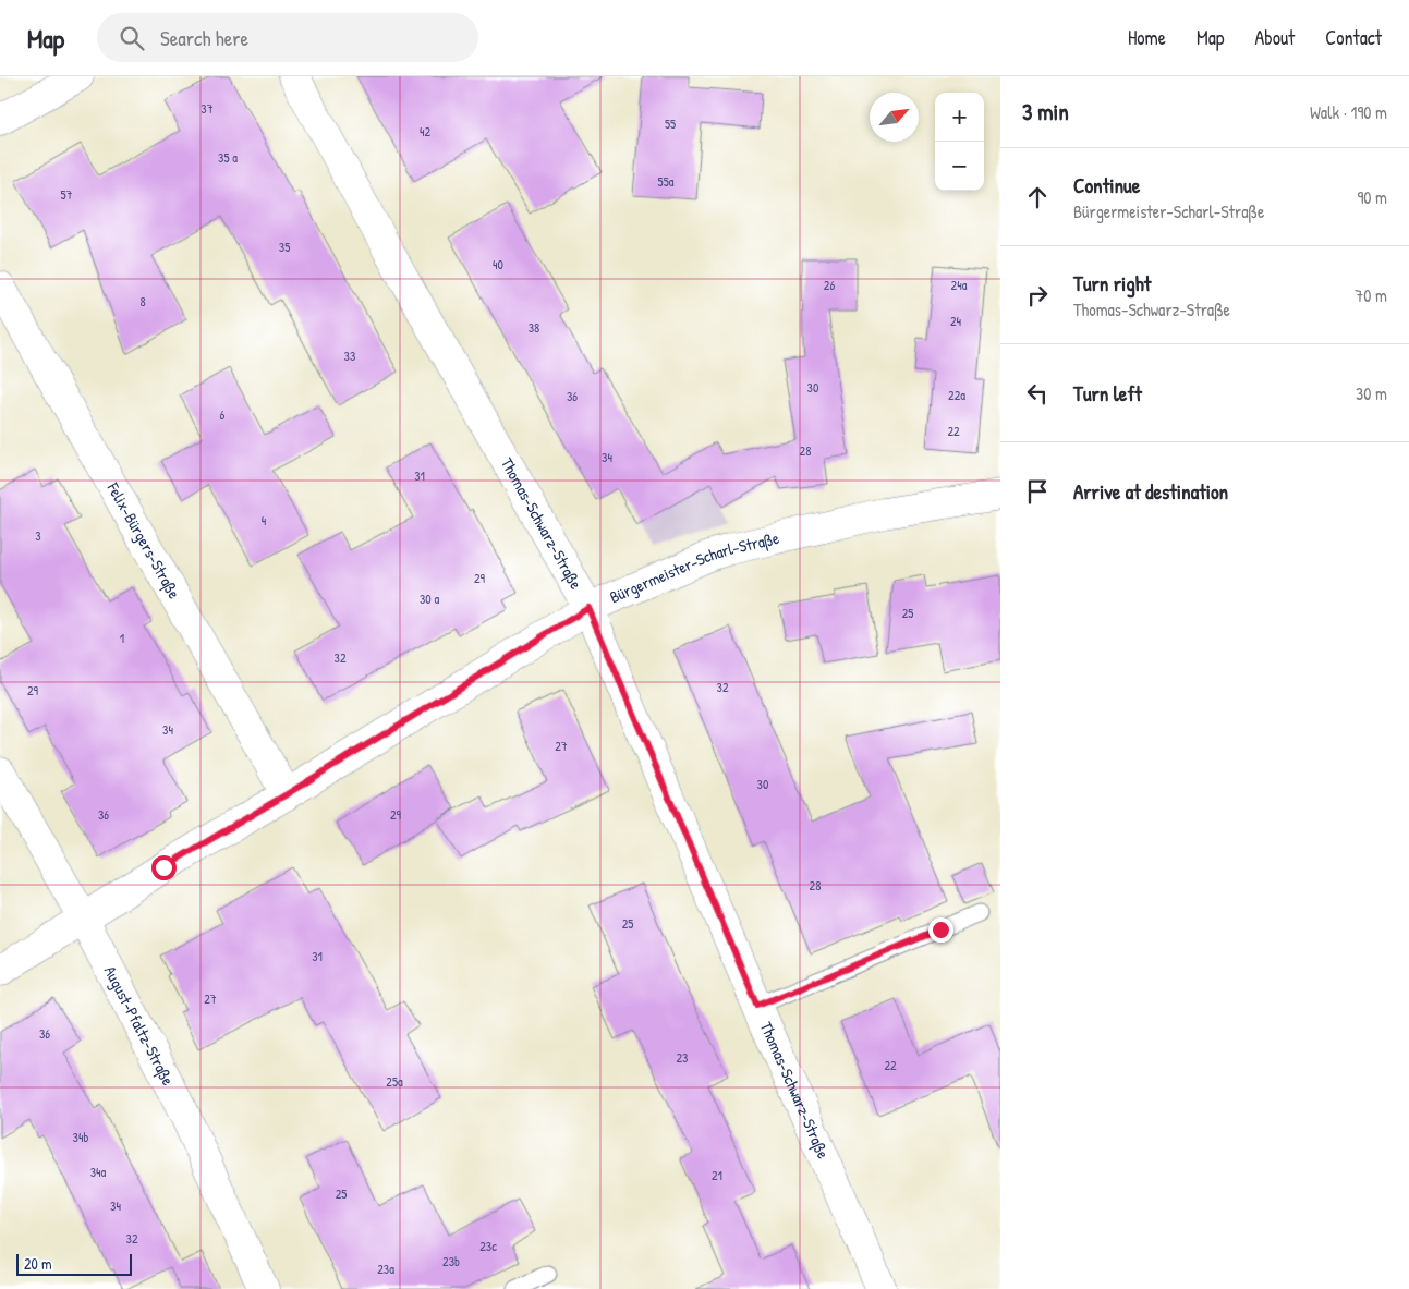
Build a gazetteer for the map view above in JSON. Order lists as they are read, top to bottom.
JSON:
{
  "streets": {
    "street": [
      "Thomas-Schwarz-Straße",
      "Felix-Bürgers-Straße",
      "Bürgermeister-Scharl-Straße",
      "August-Pfaltz-Straße"
    ]
  },
  "crossings": [
    ["Thomas-Schwarz-Straße", "Bürgermeister-Scharl-Straße"],
    ["Felix-Bürgers-Straße", "Bürgermeister-Scharl-Straße"],
    ["Bürgermeister-Scharl-Straße", "August-Pfaltz-Straße"]
  ],
  "house_numbers": [
    "37",
    "55",
    "42",
    "35 a",
    "55a",
    "57",
    "35",
    "40",
    "26",
    "24a",
    "8",
    "24",
    "38",
    "33",
    "30",
    "22a",
    "36",
    "6",
    "22",
    "28",
    "34",
    "31",
    "4",
    "3",
    "29",
    "30 a",
    "25",
    "1",
    "32",
    "32",
    "29",
    "34",
    "27",
    "30",
    "36",
    "29",
    "28",
    "25",
    "31",
    "27",
    "36",
    "23",
    "22",
    "25a",
    "34b",
    "34a",
    "21",
    "25",
    "34",
    "32",
    "23c",
    "23b",
    "23a"
  ],
  "scale_bar": "20 m",
  "north": "top right",
  "page": {
    "header": "Map",
    "search": "Search here",
    "nav": [
      "Home",
      "Map",
      "About",
      "Contact"
    ],
    "heading": ["3 min", "Walk · 190 m"],
    "map_buttons": ["+", "−"],
    "list": [
      ["Continue", "Bürgermeister-Scharl-Straße", "90 m"],
      ["Turn right", "Thomas-Schwarz-Straße", "70 m"],
      ["Turn left", "30 m"],
      "Arrive at destination"
    ],
    "scale": "20 m"
  }
}
